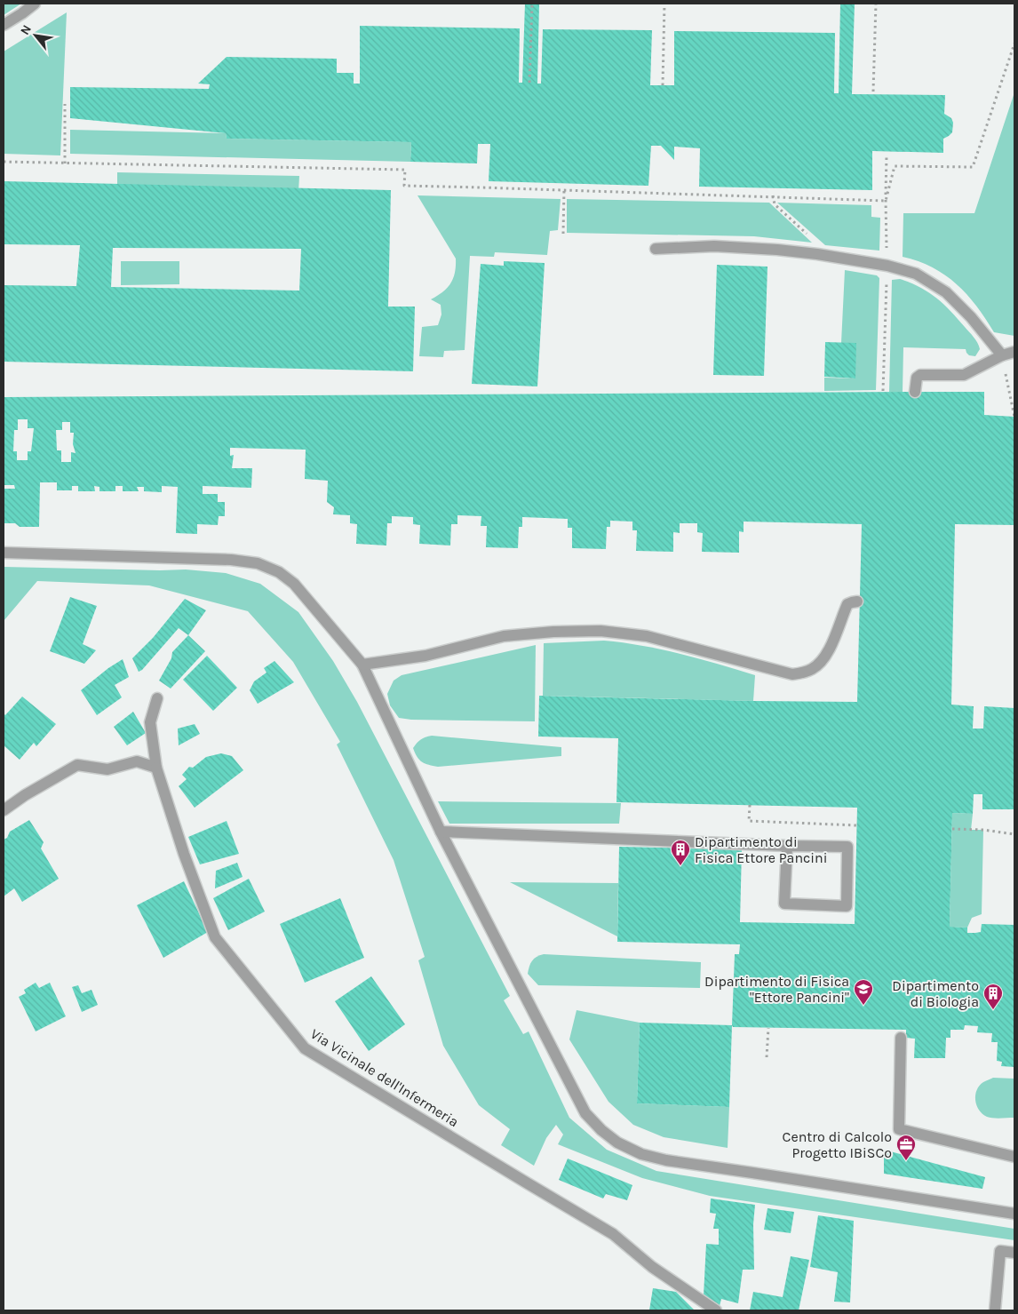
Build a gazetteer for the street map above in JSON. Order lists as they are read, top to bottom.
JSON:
{
  "streets": {
    "street": ["Via Vicinale dell'Infermeria"]
  },
  "places": {
    "building": ["Dipartimento di Fisica Ettore Pancini", "Dipartimento di Biologia"],
    "school or university": ["Dipartimento di Fisica \"Ettore Pancini\""],
    "office": ["Centro di Calcolo Progetto IBiSCo"]
  },
  "north": "top left"
}
